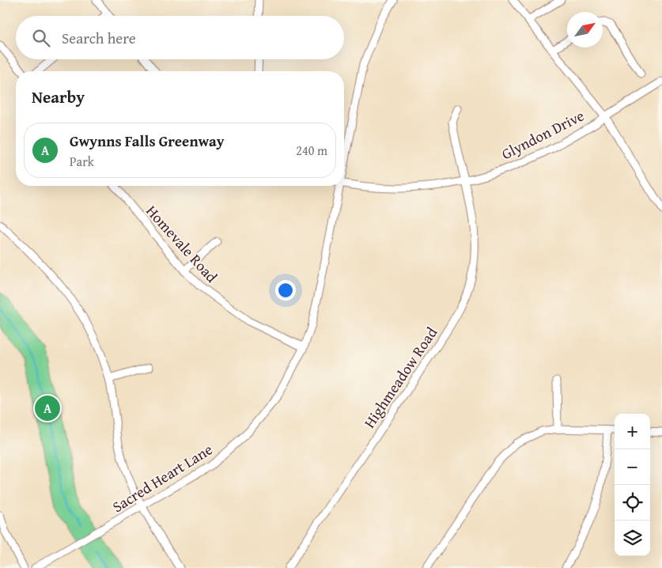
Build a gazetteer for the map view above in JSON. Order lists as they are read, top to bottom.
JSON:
{
  "streets": {
    "street": [
      "Glyndon Drive",
      "Homevale Road",
      "Highmeadow Road",
      "Sacred Heart Lane"
    ]
  },
  "crossings": [
    ["Glyndon Drive", "Highmeadow Road"],
    ["Homevale Road", "Sacred Heart Lane"]
  ],
  "north": "top right",
  "page": {
    "search": "Search here",
    "heading": "Nearby",
    "list": [
      {
        "mark": "A",
        "name": "Gwynns Falls Greenway",
        "note": "Park",
        "value": "240 m"
      }
    ],
    "pins": "A",
    "map_buttons": ["+", "−"]
  }
}
